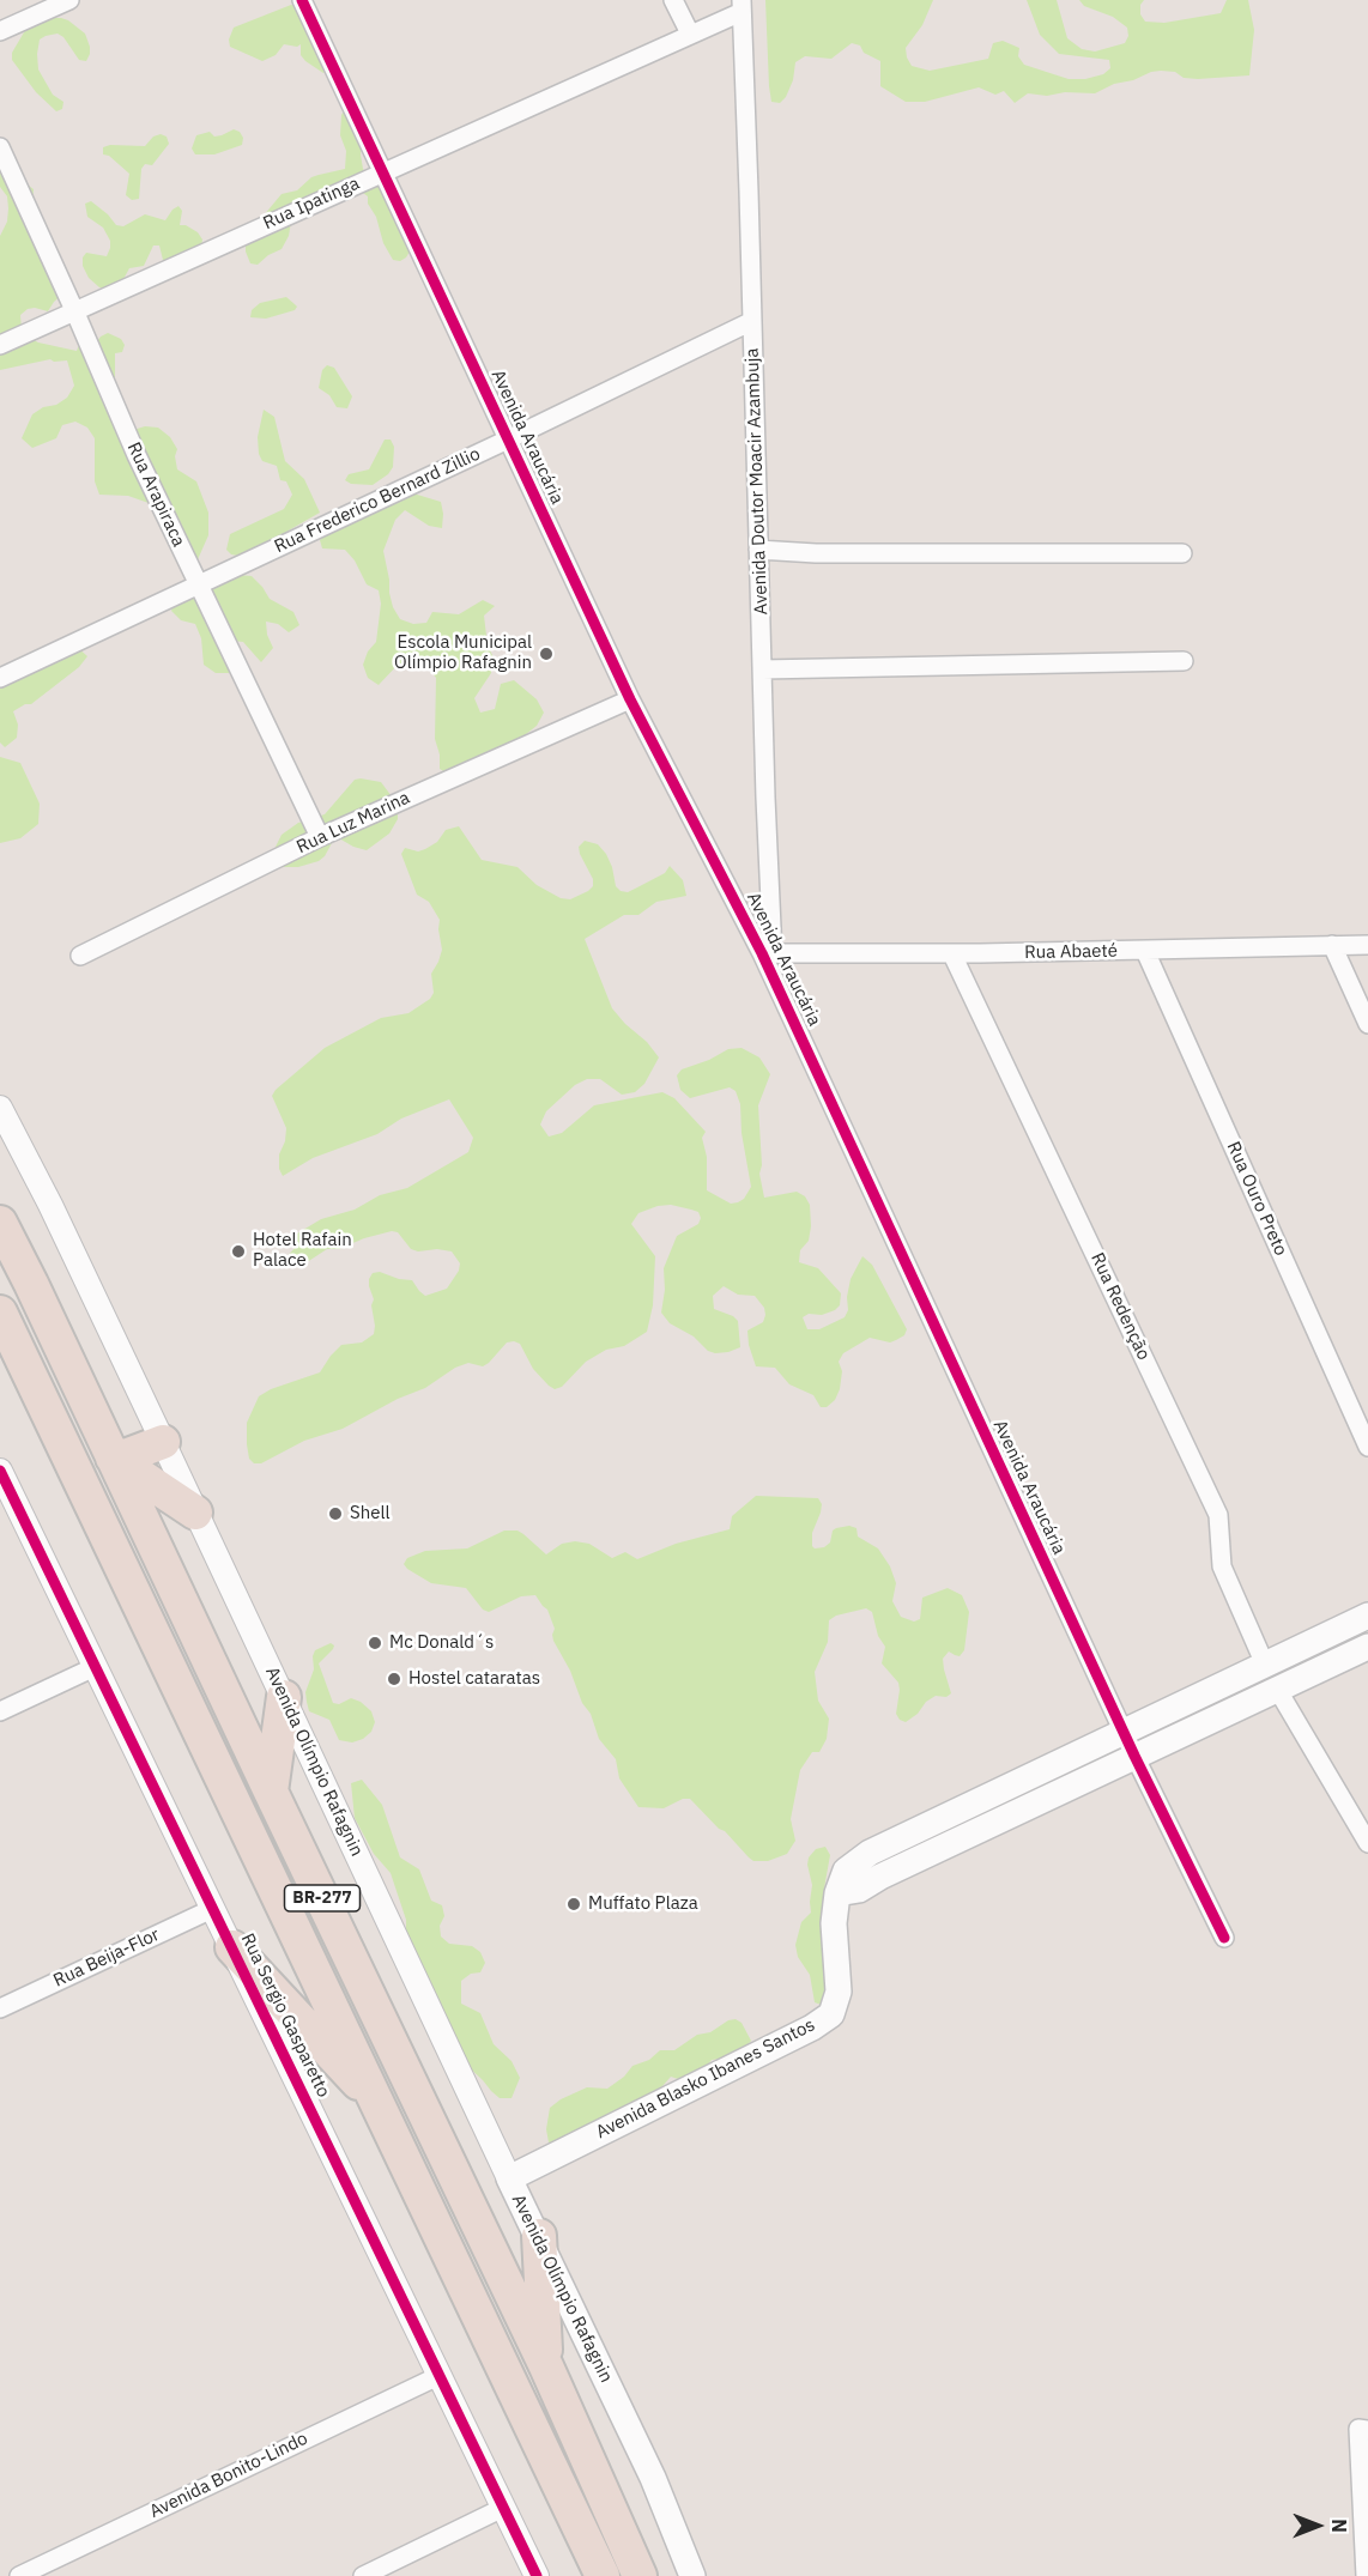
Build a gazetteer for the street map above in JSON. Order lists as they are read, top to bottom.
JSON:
{
  "streets": {
    "highway": ["BR-277"],
    "main road": ["Avenida Olímpio Rafagnin", "Avenida Blasko Ibanes Santos"],
    "street": [
      "Rua Ipatinga",
      "Avenida Araucária",
      "Avenida Doutor Moacir Azambuja",
      "Rua Arapiraca",
      "Rua Frederico Bernard Zillio",
      "Rua Luz Marina",
      "Rua Abaeté",
      "Rua Ouro Preto",
      "Rua Redenção",
      "Rua Beija-Flor",
      "Rua Sergio Gasparetto",
      "Avenida Bonito-Lindo"
    ]
  },
  "crossings": [
    ["Rua Ipatinga", "Avenida Araucária"],
    ["Rua Ipatinga", "Avenida Doutor Moacir Azambuja"],
    ["Rua Ipatinga", "Rua Arapiraca"],
    ["Avenida Araucária", "Avenida Doutor Moacir Azambuja"],
    ["Avenida Araucária", "Rua Frederico Bernard Zillio"],
    ["Avenida Araucária", "Rua Luz Marina"],
    ["Avenida Araucária", "Rua Abaeté"],
    ["Avenida Doutor Moacir Azambuja", "Rua Frederico Bernard Zillio"],
    ["Avenida Doutor Moacir Azambuja", "Rua Abaeté"],
    ["Rua Arapiraca", "Rua Frederico Bernard Zillio"],
    ["Rua Arapiraca", "Rua Luz Marina"],
    ["Rua Abaeté", "Rua Ouro Preto"],
    ["Rua Abaeté", "Rua Redenção"],
    ["Avenida Olímpio Rafagnin", "Avenida Blasko Ibanes Santos"],
    ["Rua Beija-Flor", "Rua Sergio Gasparetto"],
    ["Rua Sergio Gasparetto", "Avenida Bonito-Lindo"]
  ],
  "places": [
    "Escola Municipal Olímpio Rafagnin",
    "Hotel Rafain Palace",
    "Shell",
    "Mc Donald´s",
    "Hostel cataratas",
    "Muffato Plaza"
  ],
  "north": "right"
}
